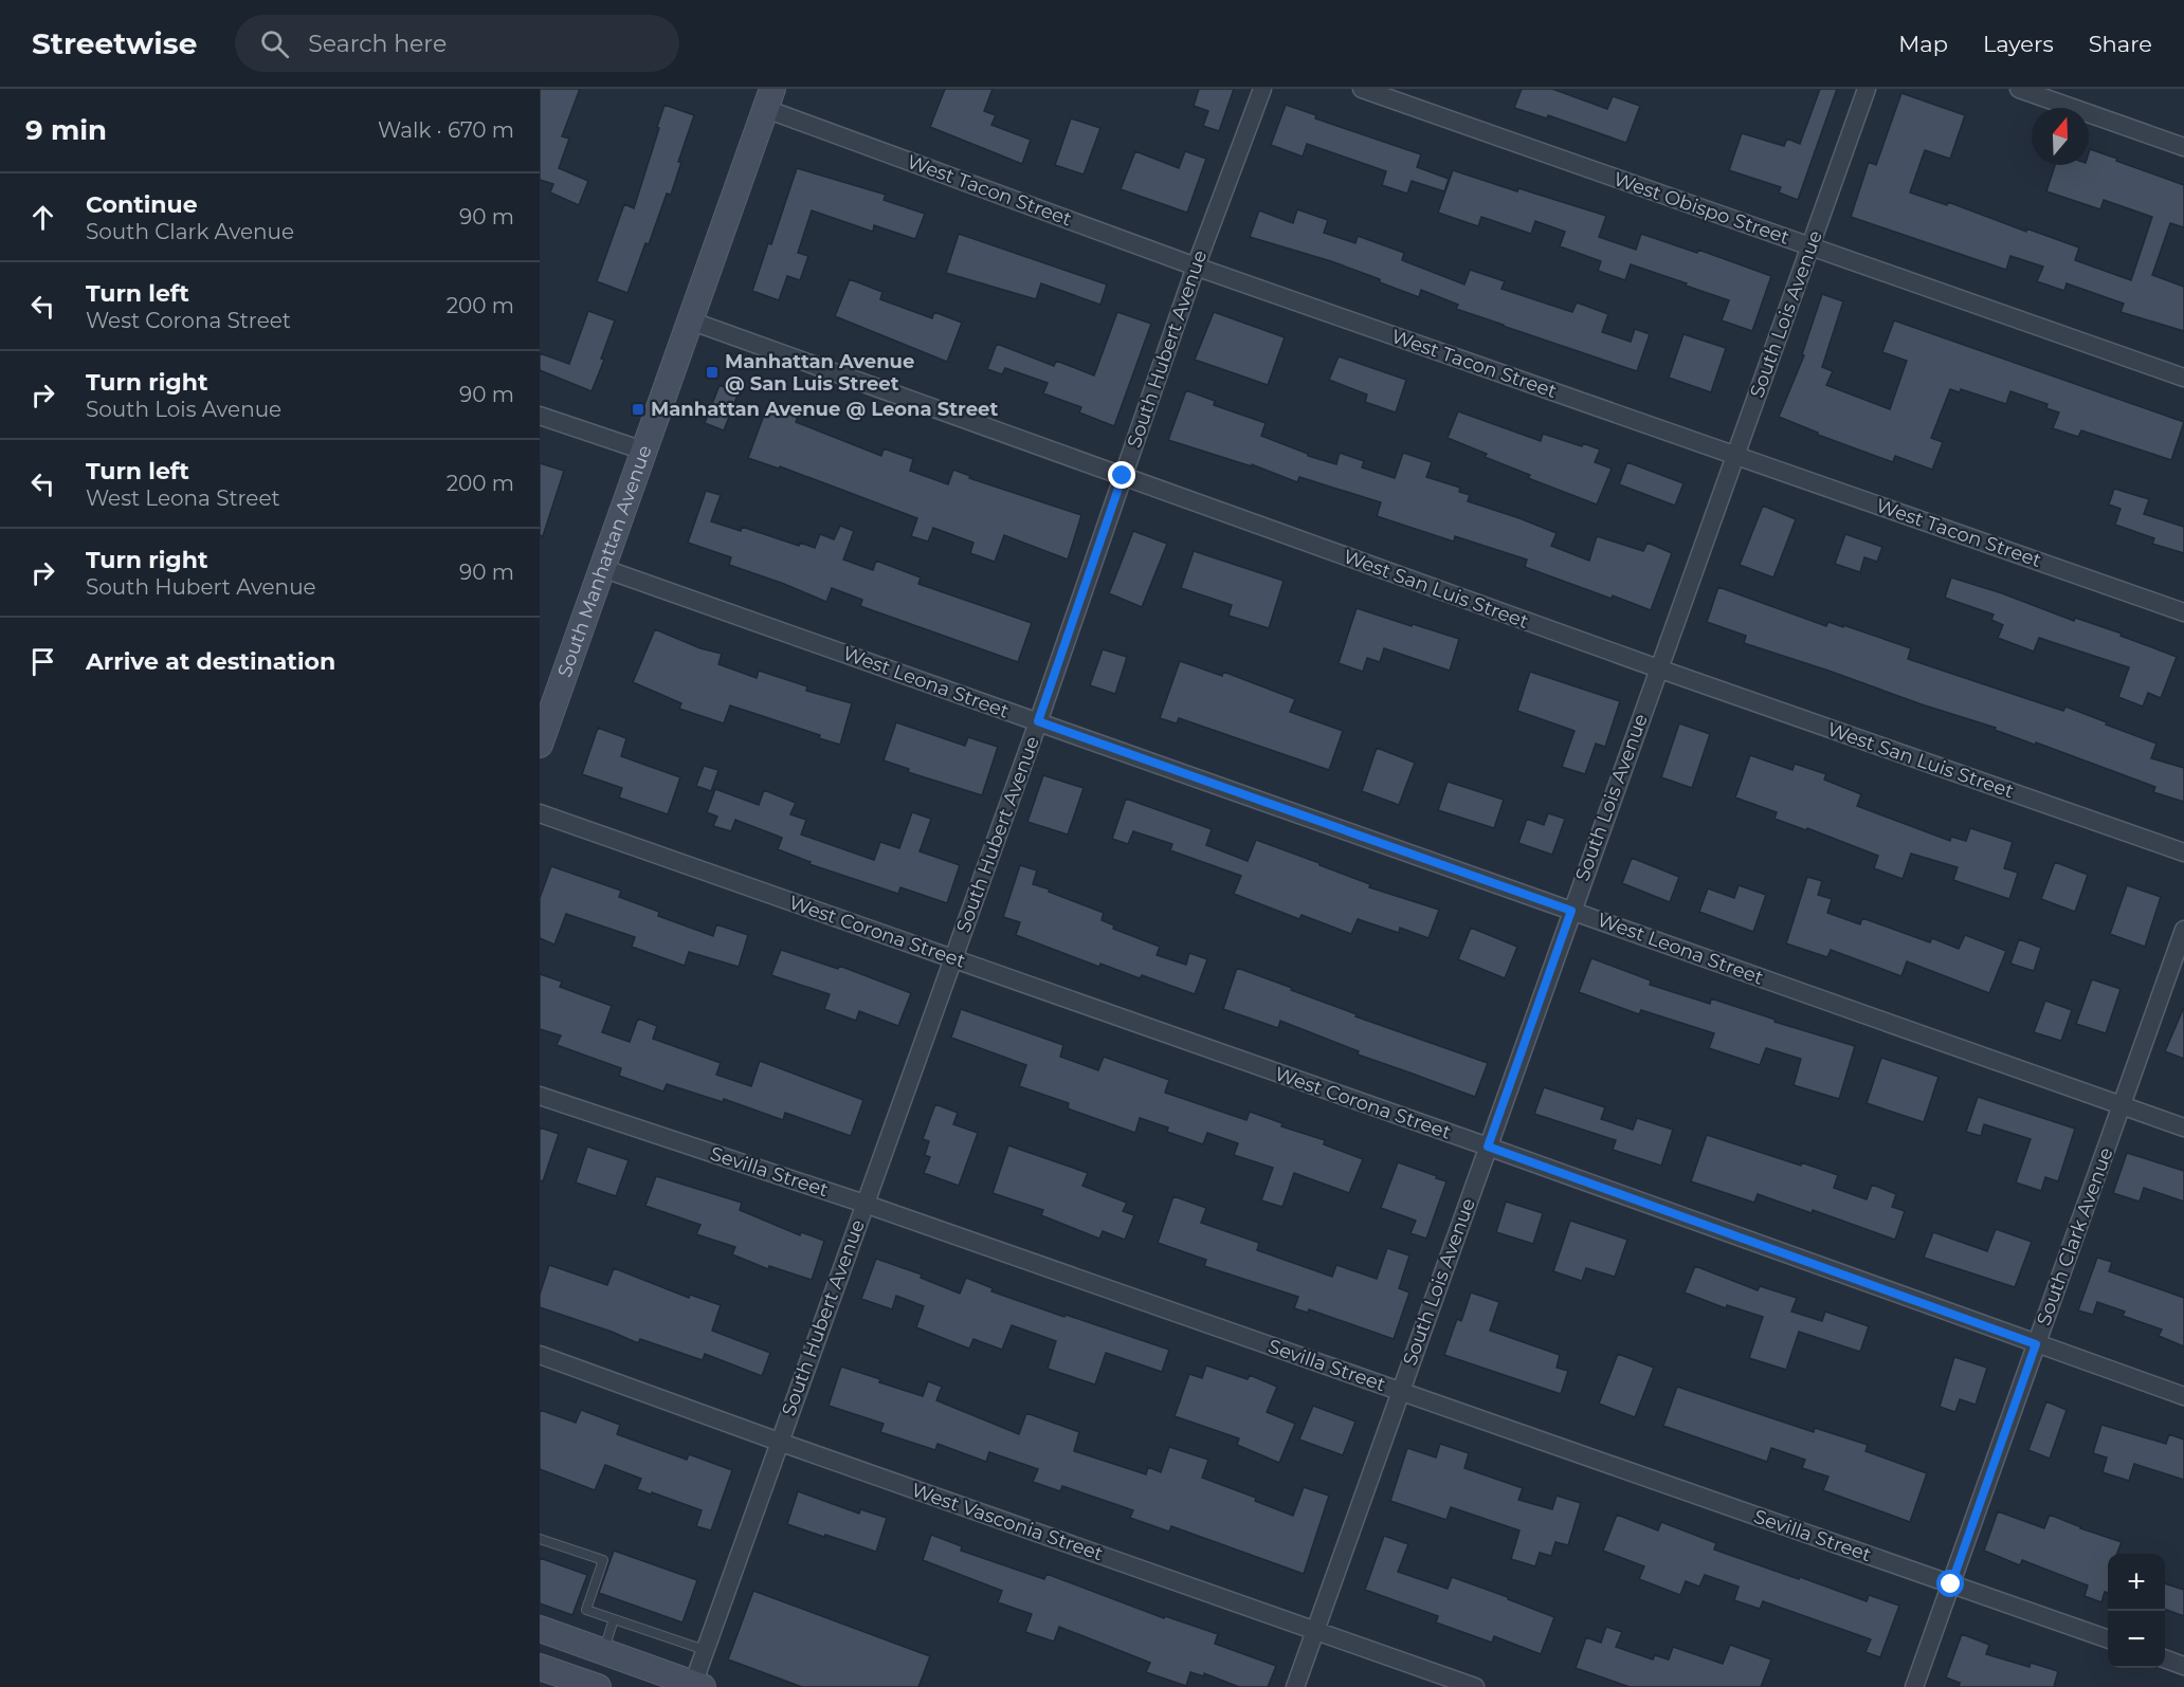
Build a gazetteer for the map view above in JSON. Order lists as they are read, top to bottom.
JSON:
{
  "streets": {
    "main road": ["South Manhattan Avenue"],
    "street": [
      "West Tacon Street",
      "West Obispo Street",
      "South Lois Avenue",
      "South Hubert Avenue",
      "West San Luis Street",
      "West Leona Street",
      "West Corona Street",
      "Sevilla Street",
      "South Clark Avenue",
      "West Vasconia Street"
    ]
  },
  "crossings": [
    ["West Tacon Street", "South Lois Avenue"],
    ["West Tacon Street", "South Hubert Avenue"],
    ["West Tacon Street", "South Manhattan Avenue"],
    ["West Obispo Street", "South Lois Avenue"],
    ["South Lois Avenue", "West San Luis Street"],
    ["South Lois Avenue", "West Leona Street"],
    ["South Lois Avenue", "West Corona Street"],
    ["South Lois Avenue", "Sevilla Street"],
    ["South Lois Avenue", "West Vasconia Street"],
    ["South Hubert Avenue", "West San Luis Street"],
    ["South Hubert Avenue", "West Leona Street"],
    ["South Hubert Avenue", "West Corona Street"],
    ["South Hubert Avenue", "Sevilla Street"],
    ["South Hubert Avenue", "West Vasconia Street"],
    ["South Manhattan Avenue", "West San Luis Street"],
    ["South Manhattan Avenue", "West Leona Street"],
    ["West Leona Street", "South Clark Avenue"],
    ["West Corona Street", "South Clark Avenue"],
    ["Sevilla Street", "South Clark Avenue"]
  ],
  "places": {
    "transit": ["Manhattan Avenue @ San Luis Street", "Manhattan Avenue @ Leona Street"]
  },
  "north": "top",
  "page": {
    "header": "Streetwise",
    "search": "Search here",
    "nav": ["Map", "Layers", "Share"],
    "heading": ["9 min", "Walk · 670 m"],
    "list": [
      ["Continue", "South Clark Avenue", "90 m"],
      ["Turn left", "West Corona Street", "200 m"],
      ["Turn right", "South Lois Avenue", "90 m"],
      ["Turn left", "West Leona Street", "200 m"],
      ["Turn right", "South Hubert Avenue", "90 m"],
      "Arrive at destination"
    ],
    "map_buttons": ["+", "−"]
  }
}
